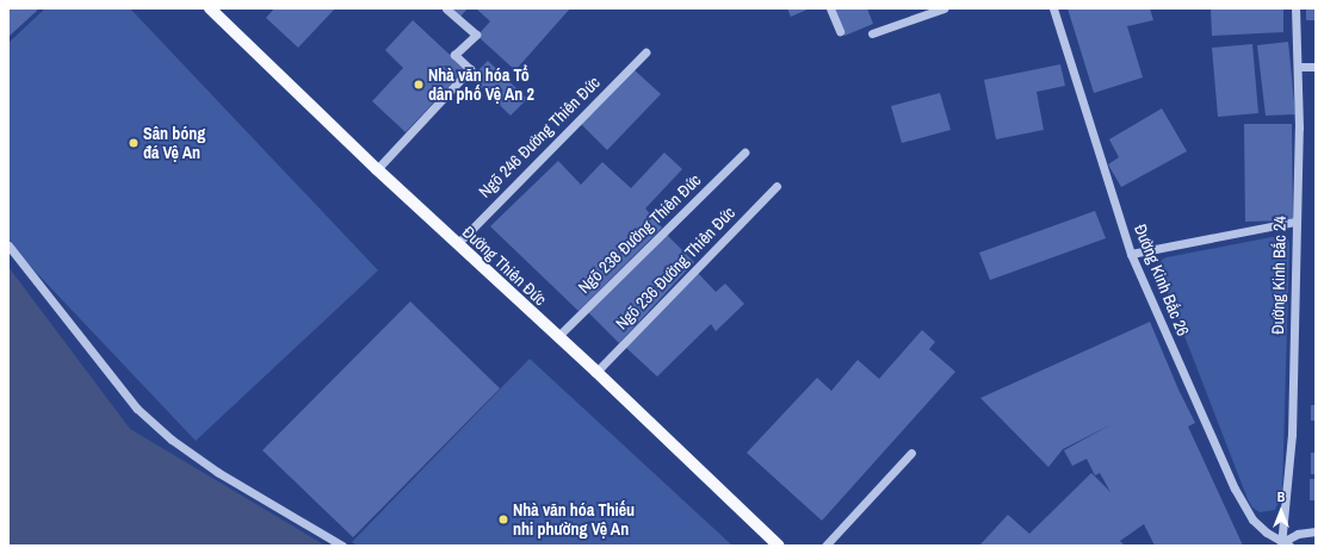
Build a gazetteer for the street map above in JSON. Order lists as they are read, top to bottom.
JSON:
{
  "streets": {
    "main road": ["Đường Thiên Đức"],
    "street": [
      "Ngõ 246 Đường Thiên Đức",
      "Ngõ 238 Đường Thiên Đức",
      "Ngõ 236 Đường Thiên Đức",
      "Đường Kinh Bắc 24",
      "Đường Kinh Bắc 26"
    ]
  },
  "crossings": [
    ["Ngõ 246 Đường Thiên Đức", "Đường Thiên Đức"],
    ["Ngõ 238 Đường Thiên Đức", "Đường Thiên Đức"],
    ["Đường Thiên Đức", "Ngõ 236 Đường Thiên Đức"],
    ["Đường Kinh Bắc 24", "Đường Kinh Bắc 26"]
  ],
  "places": ["Nhà văn hóa Tổ dân phố Vệ An 2", "Sân bóng đá Vệ An", "Nhà văn hóa Thiếu nhi phường Vệ An"],
  "north": "top"
}
